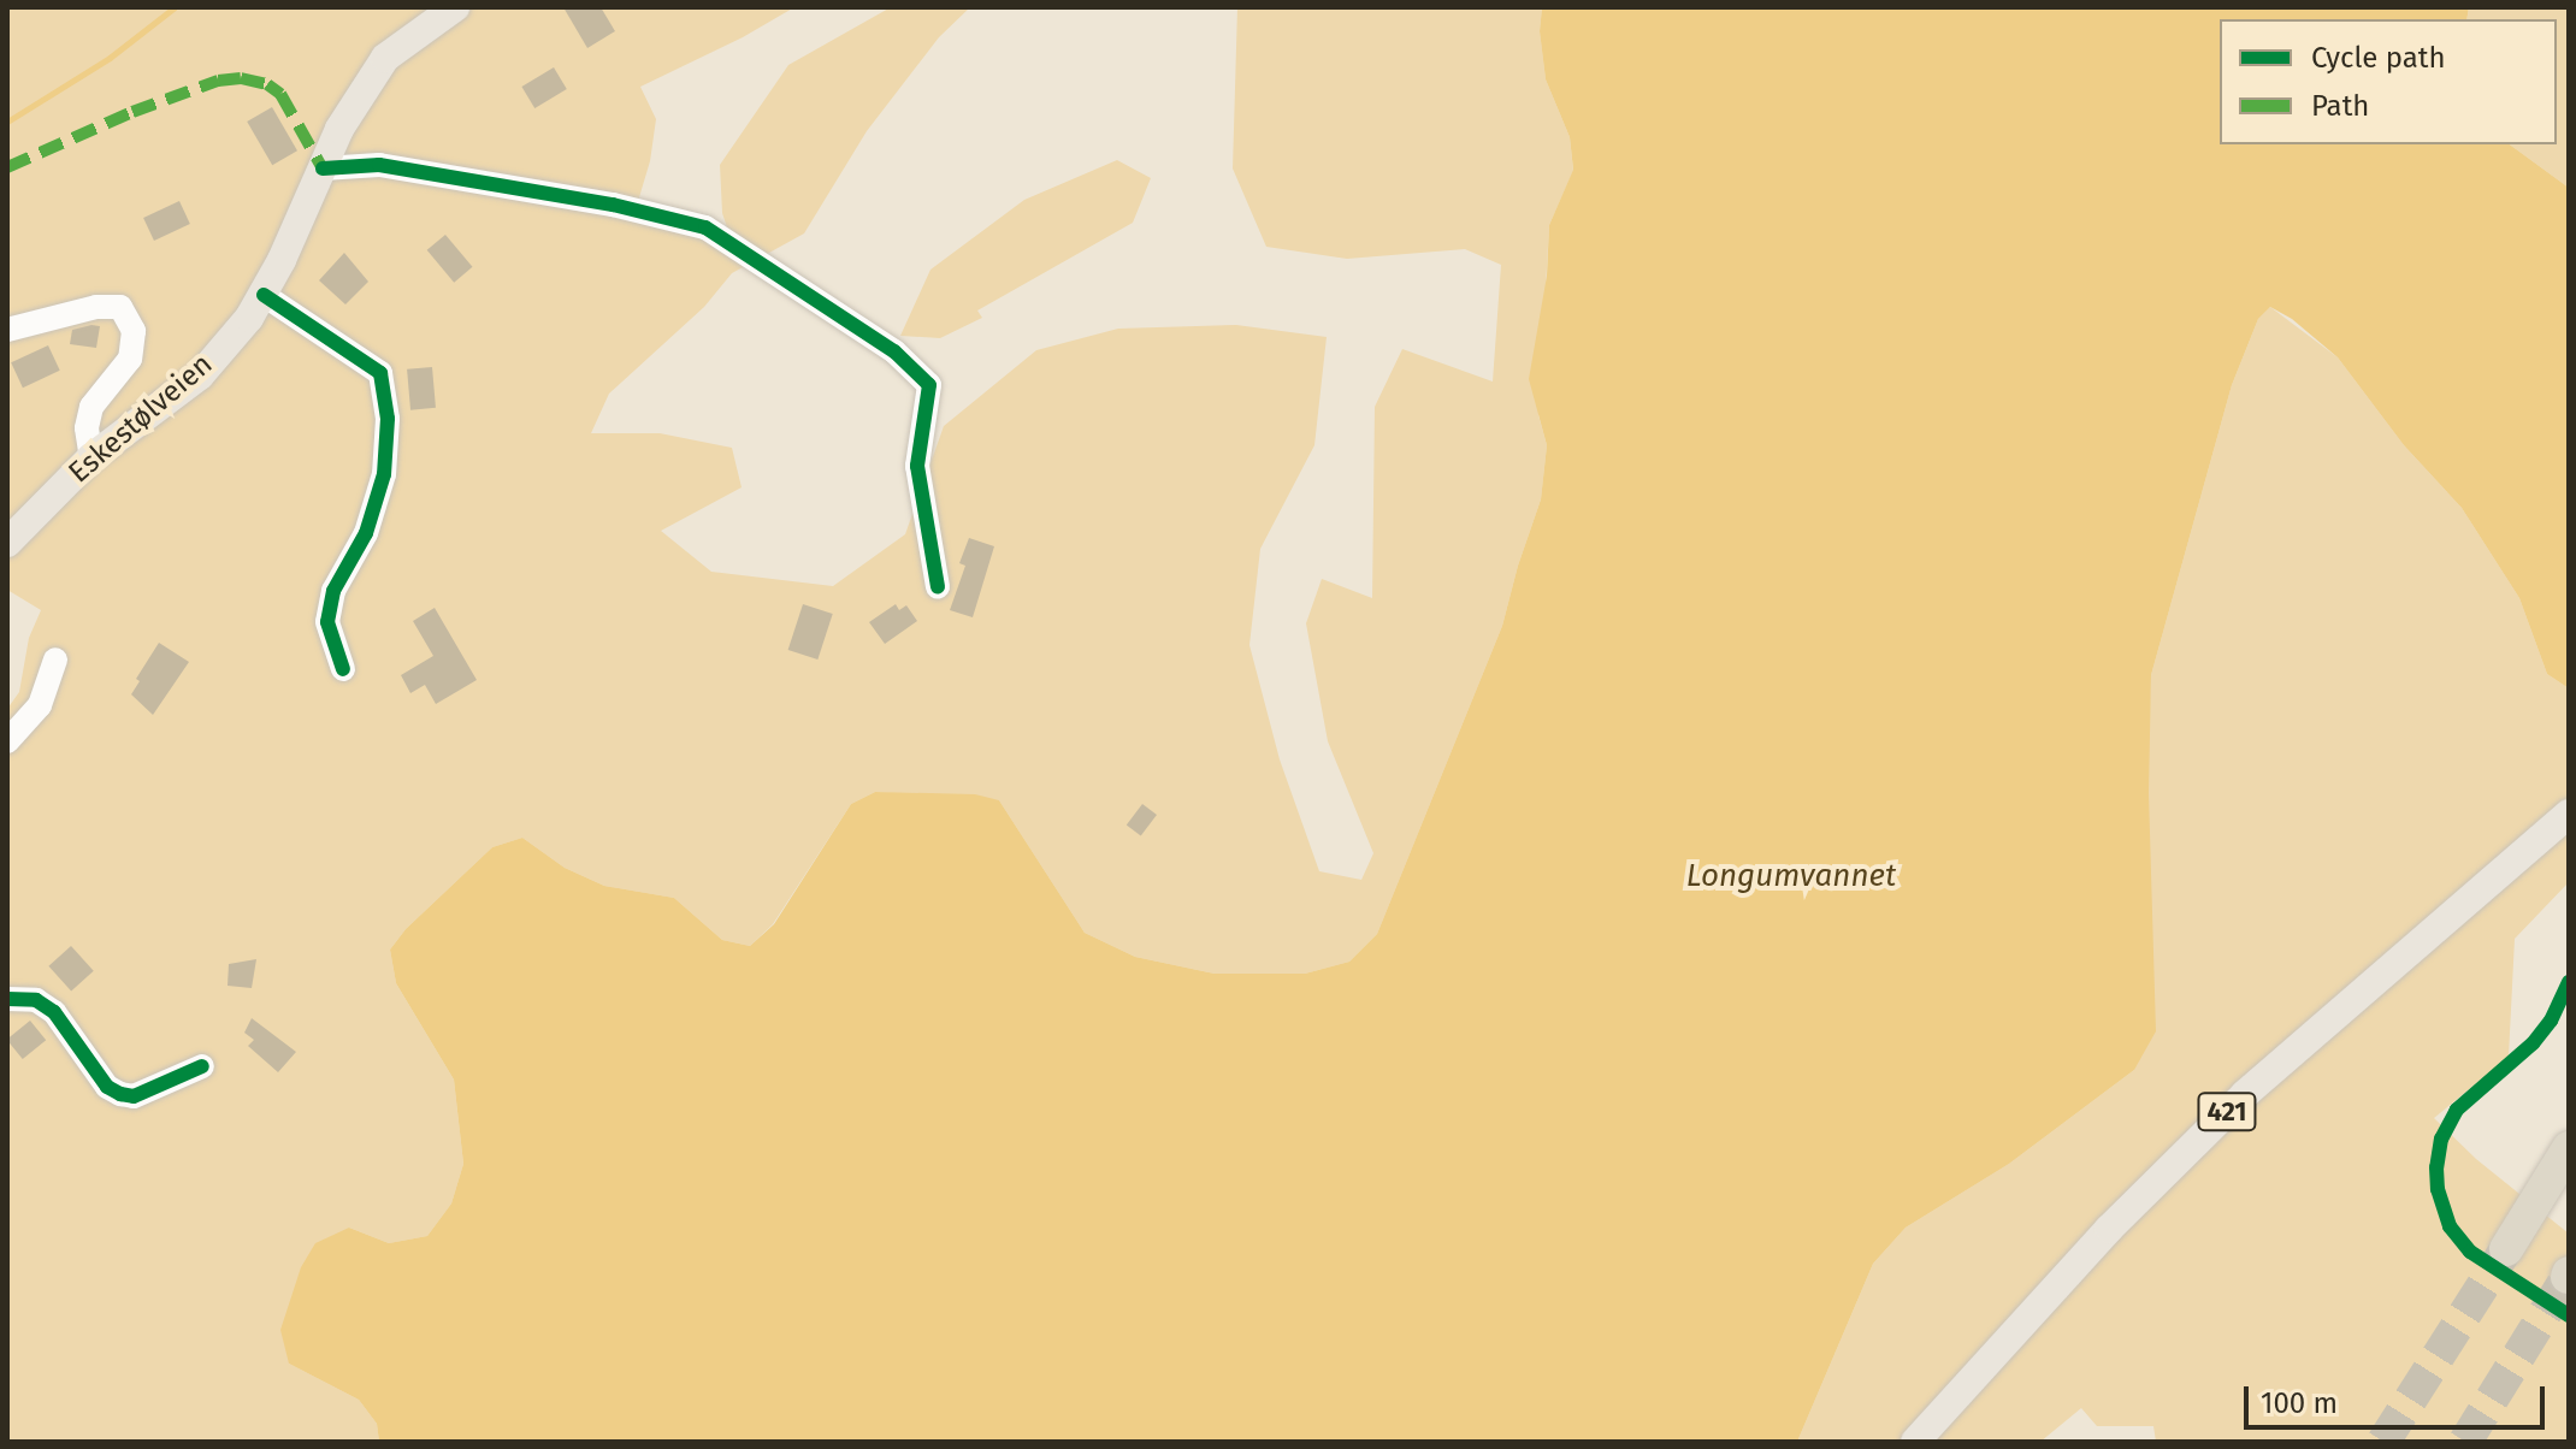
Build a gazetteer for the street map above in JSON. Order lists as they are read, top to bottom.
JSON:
{
  "streets": {
    "main road": ["Eskestølveien", "421"]
  },
  "water": ["Longumvannet"],
  "legend": ["Cycle path", "Path"],
  "scale_bar": "100 m"
}
